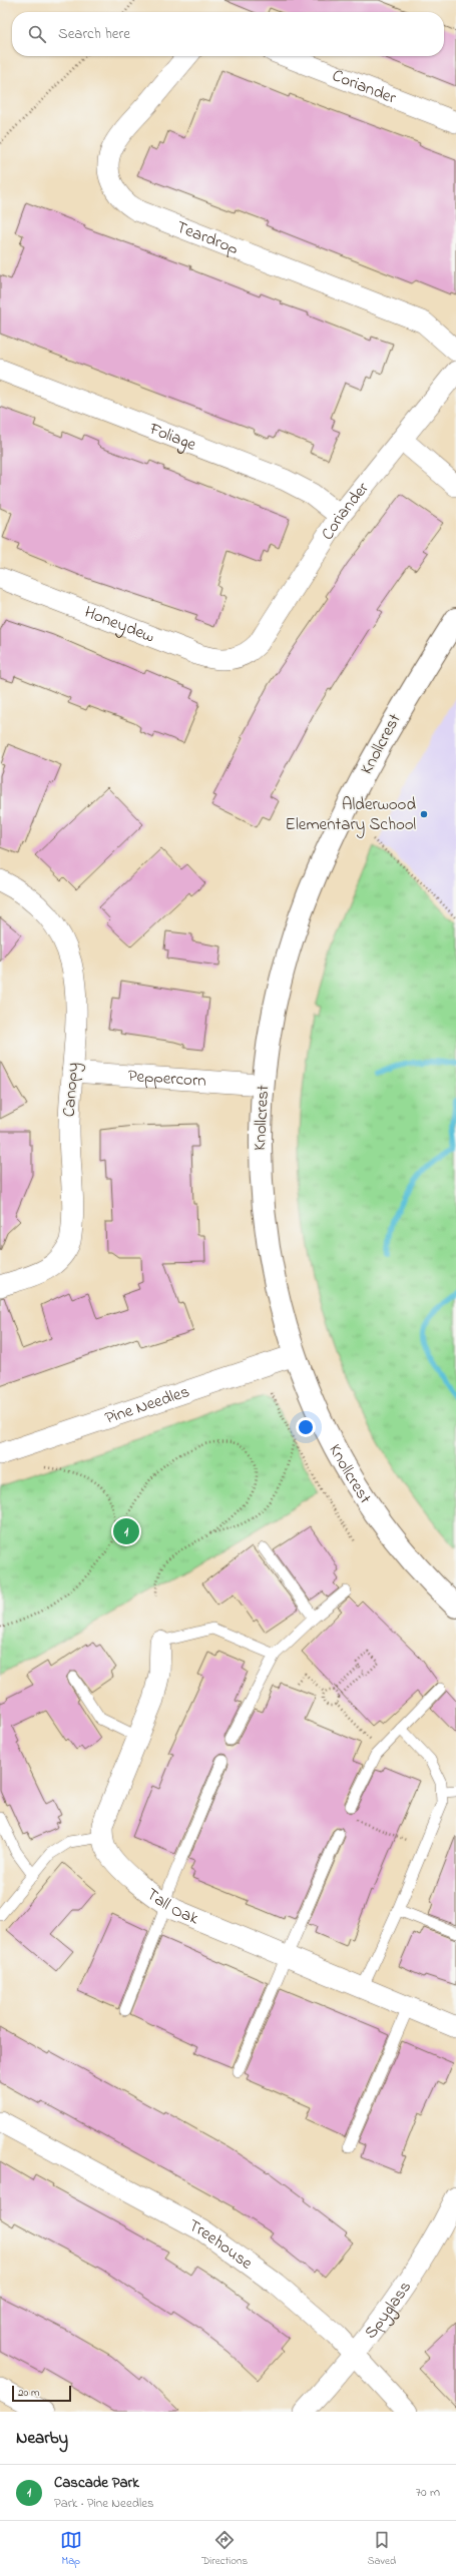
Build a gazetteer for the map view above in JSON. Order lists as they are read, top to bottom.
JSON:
{
  "streets": {
    "street": [
      "Coriander",
      "Teardrop",
      "Foliage",
      "Honeydew",
      "Knollcrest",
      "Peppercorn",
      "Canopy",
      "Pine Needles",
      "Tall Oak",
      "Treehouse",
      "Spyglass"
    ]
  },
  "crossings": [
    ["Coriander", "Foliage"],
    ["Coriander", "Honeydew"],
    ["Knollcrest", "Peppercorn"],
    ["Knollcrest", "Pine Needles"],
    ["Peppercorn", "Canopy"],
    ["Treehouse", "Spyglass"]
  ],
  "places": ["Alderwood Elementary School"],
  "scale_bar": "20 m",
  "page": {
    "search": "Search here",
    "pins": "1",
    "scale": "20 m",
    "heading": "Nearby",
    "list": [
      {
        "mark": "1",
        "name": "Cascade Park",
        "note": "Park · Pine Needles",
        "value": "70 m"
      }
    ],
    "nav": ["Map", "Directions", "Saved"]
  }
}
